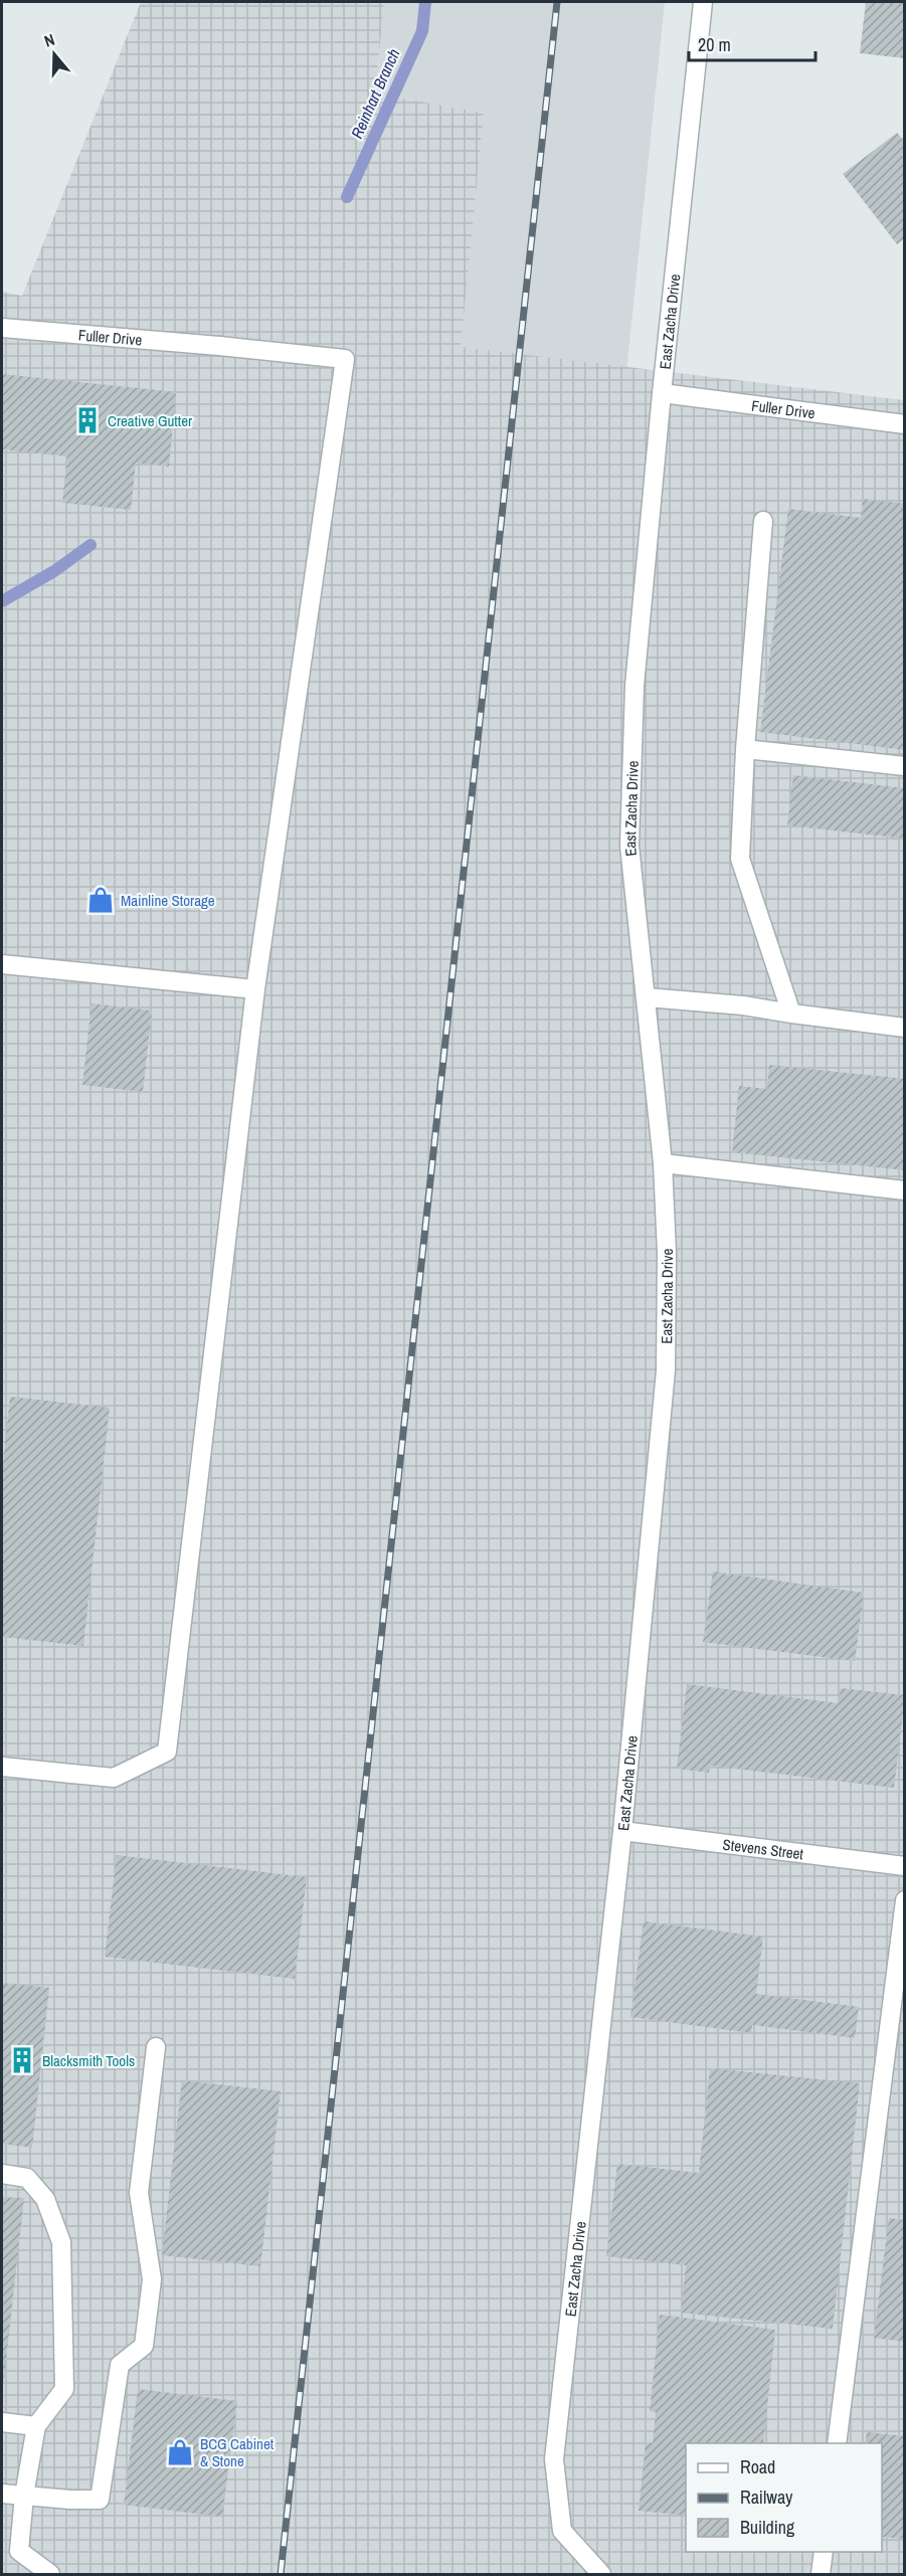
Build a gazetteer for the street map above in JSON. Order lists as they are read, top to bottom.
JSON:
{
  "streets": {
    "street": ["East Zacha Drive", "Fuller Drive", "Stevens Street"]
  },
  "crossings": [
    ["East Zacha Drive", "Fuller Drive"],
    ["East Zacha Drive", "Stevens Street"]
  ],
  "water": ["Reinhart Branch"],
  "places": {
    "building": ["Creative Gutter", "Blacksmith Tools"],
    "shop": ["Mainline Storage", "BCG Cabinet & Stone"]
  },
  "legend": ["Road", "Railway", "Building"],
  "scale_bar": "20 m",
  "north": "top"
}
